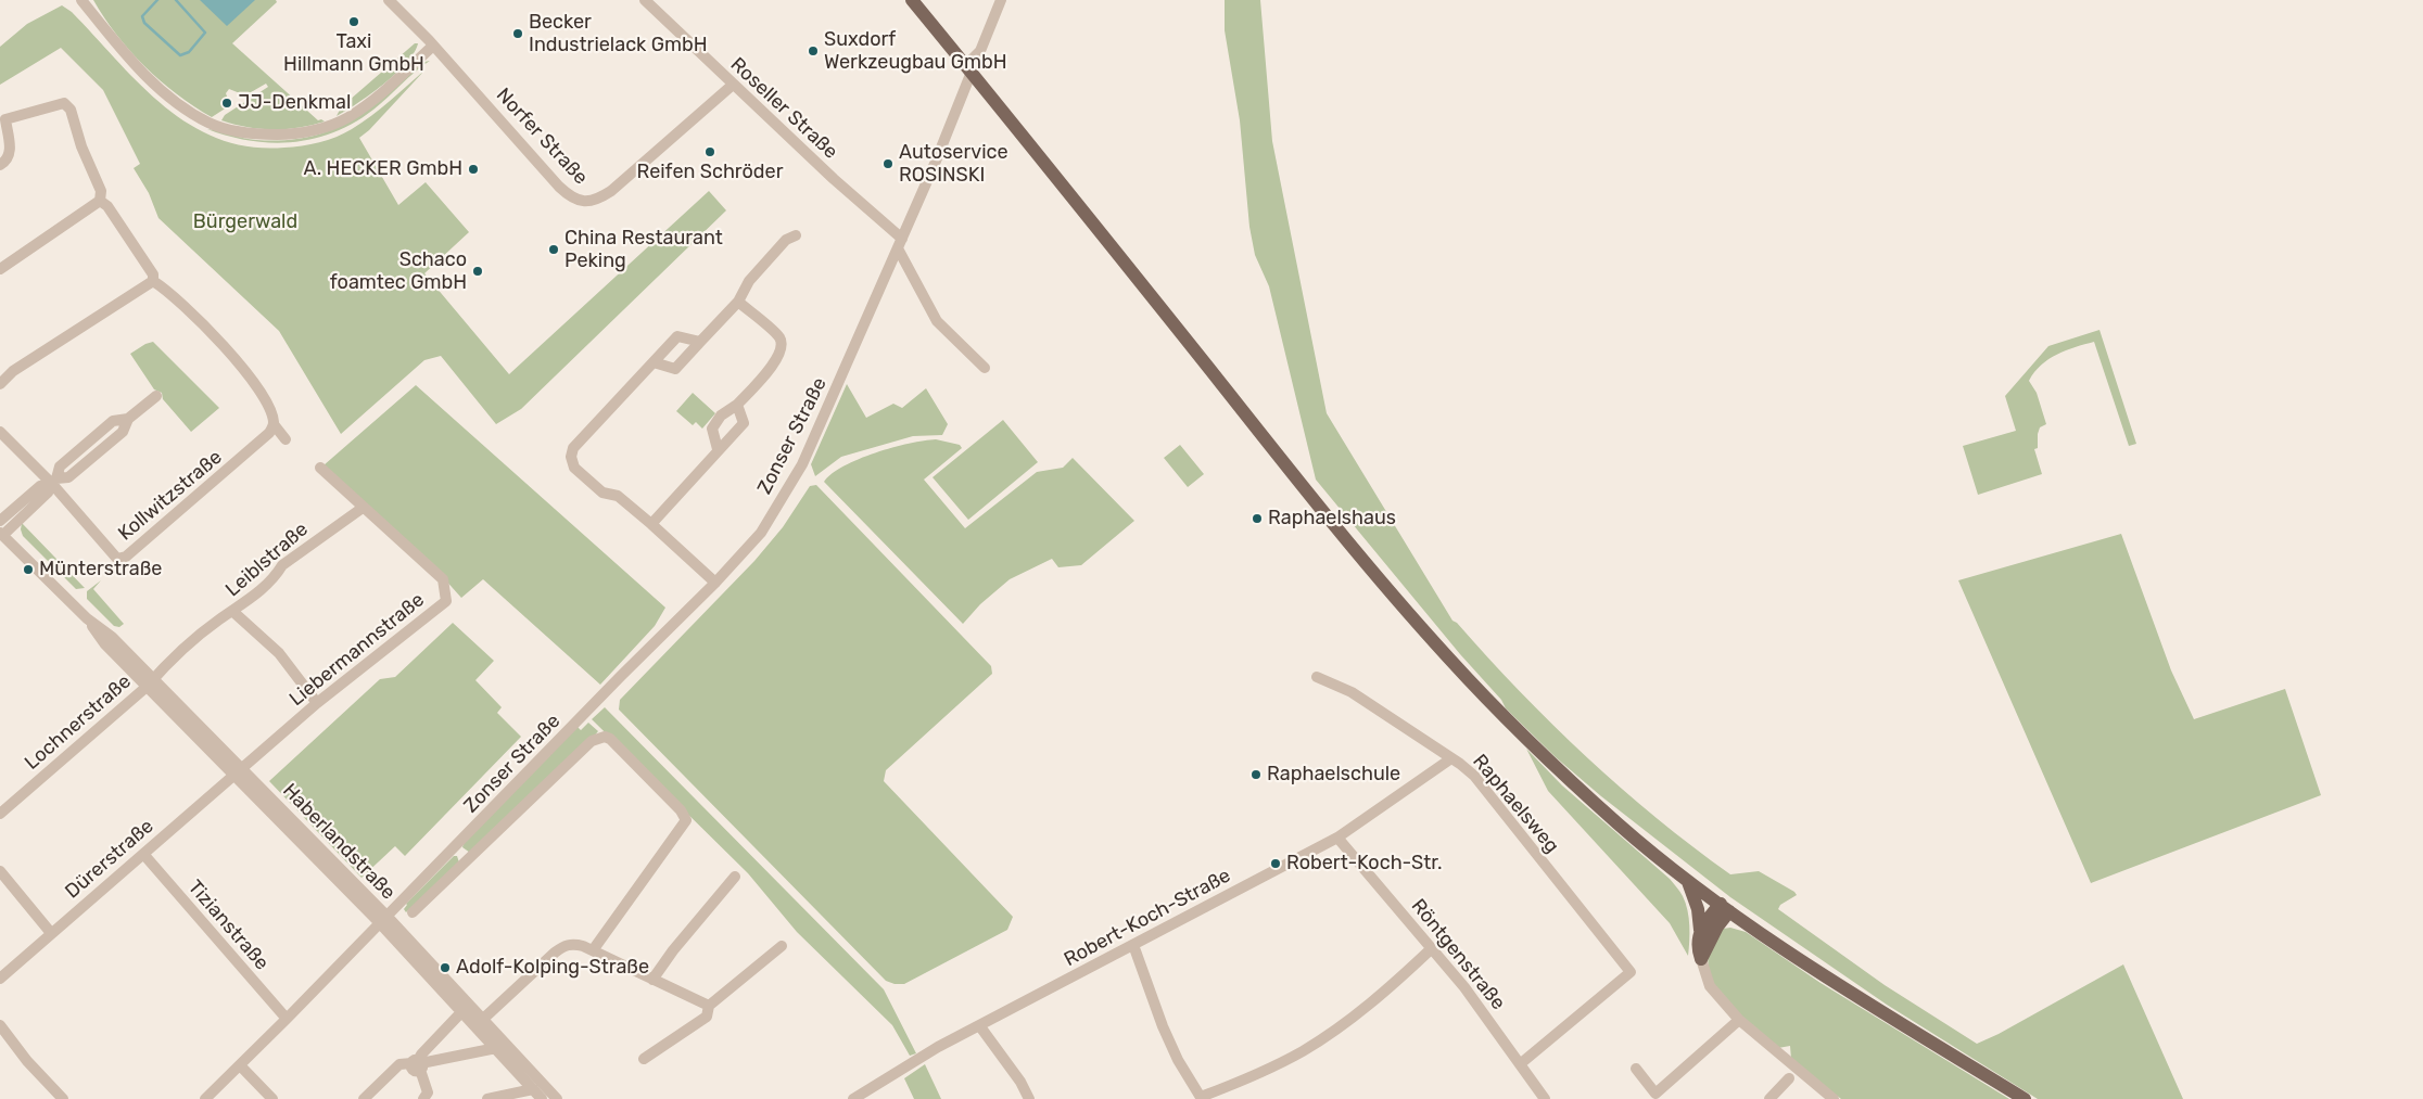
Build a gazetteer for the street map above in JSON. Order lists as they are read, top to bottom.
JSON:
{
  "streets": {
    "street": [
      "Roseller Straße",
      "Norfer Straße",
      "Zonser Straße",
      "Kollwitzstraße",
      "Leiblstraße",
      "Liebermannstraße",
      "Lochnerstraße",
      "Raphaelsweg",
      "Haberlandstraße",
      "Dürerstraße",
      "Robert-Koch-Straße",
      "Tizianstraße",
      "Röntgenstraße"
    ]
  },
  "crossings": [
    ["Roseller Straße", "Norfer Straße"],
    ["Roseller Straße", "Zonser Straße"],
    ["Zonser Straße", "Haberlandstraße"],
    ["Zonser Straße", "Tizianstraße"],
    ["Leiblstraße", "Liebermannstraße"],
    ["Leiblstraße", "Lochnerstraße"],
    ["Leiblstraße", "Haberlandstraße"],
    ["Liebermannstraße", "Haberlandstraße"],
    ["Liebermannstraße", "Dürerstraße"],
    ["Lochnerstraße", "Haberlandstraße"],
    ["Raphaelsweg", "Robert-Koch-Straße"],
    ["Raphaelsweg", "Röntgenstraße"],
    ["Haberlandstraße", "Dürerstraße"],
    ["Dürerstraße", "Tizianstraße"],
    ["Robert-Koch-Straße", "Röntgenstraße"]
  ],
  "parks": ["Bürgerwald"],
  "places": [
    "Taxi Hillmann GmbH",
    "Becker Industrielack GmbH",
    "Suxdorf Werkzeugbau GmbH",
    "JJ-Denkmal",
    "Reifen Schröder",
    "Autoservice ROSINSKI",
    "A. HECKER GmbH",
    "China Restaurant Peking",
    "Schaco foamtec GmbH",
    "Raphaelshaus",
    "Münterstraße",
    "Raphaelschule",
    "Robert-Koch-Str.",
    "Adolf-Kolping-Straße"
  ]
}
